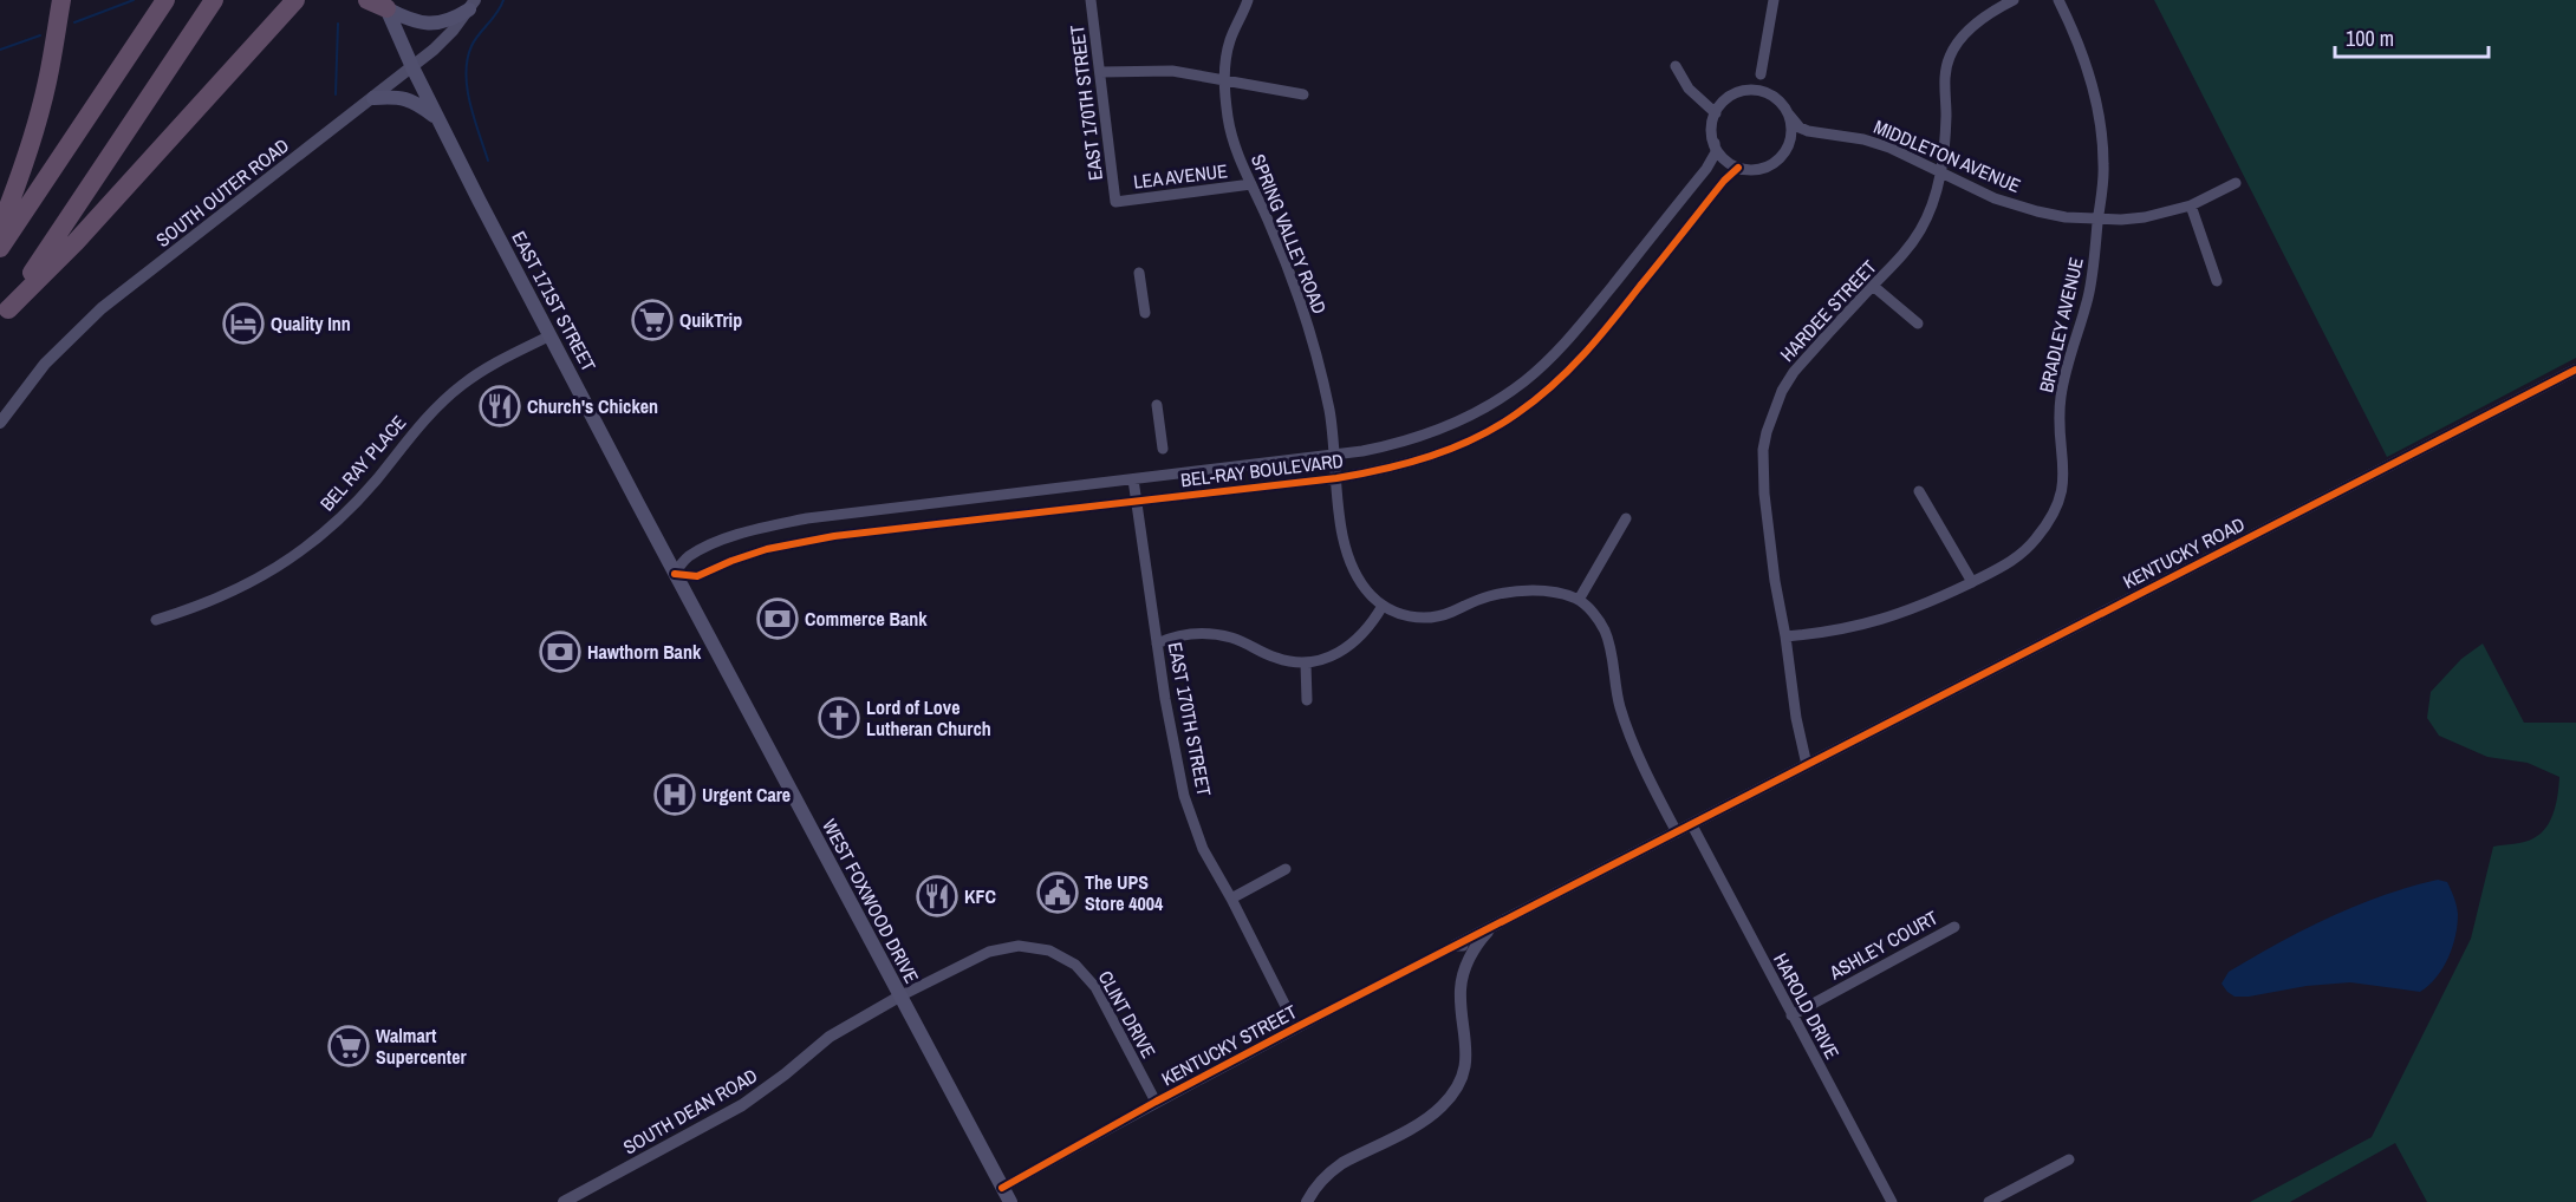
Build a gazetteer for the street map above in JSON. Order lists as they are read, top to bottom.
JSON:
{
  "streets": {
    "main road": ["EAST 171ST STREET", "WEST FOXWOOD DRIVE"],
    "street": [
      "EAST 170TH STREET",
      "MIDDLETON AVENUE",
      "LEA AVENUE",
      "SOUTH OUTER ROAD",
      "SPRING VALLEY ROAD",
      "HARDEE STREET",
      "BRADLEY AVENUE",
      "BEL RAY PLACE",
      "BEL-RAY BOULEVARD",
      "KENTUCKY ROAD",
      "ASHLEY COURT",
      "HAROLD DRIVE",
      "CLINT DRIVE",
      "KENTUCKY STREET",
      "SOUTH DEAN ROAD"
    ]
  },
  "crossings": [
    ["EAST 170TH STREET", "LEA AVENUE"],
    ["EAST 170TH STREET", "BEL-RAY BOULEVARD"],
    ["EAST 170TH STREET", "KENTUCKY STREET"],
    ["MIDDLETON AVENUE", "HARDEE STREET"],
    ["MIDDLETON AVENUE", "BRADLEY AVENUE"],
    ["LEA AVENUE", "SPRING VALLEY ROAD"],
    ["SOUTH OUTER ROAD", "EAST 171ST STREET"],
    ["SPRING VALLEY ROAD", "BEL-RAY BOULEVARD"],
    ["EAST 171ST STREET", "BEL RAY PLACE"],
    ["EAST 171ST STREET", "BEL-RAY BOULEVARD"],
    ["EAST 171ST STREET", "WEST FOXWOOD DRIVE"],
    ["HARDEE STREET", "BRADLEY AVENUE"],
    ["HARDEE STREET", "KENTUCKY ROAD"],
    ["WEST FOXWOOD DRIVE", "CLINT DRIVE"],
    ["WEST FOXWOOD DRIVE", "KENTUCKY STREET"],
    ["WEST FOXWOOD DRIVE", "SOUTH DEAN ROAD"],
    ["ASHLEY COURT", "HAROLD DRIVE"],
    ["CLINT DRIVE", "KENTUCKY STREET"],
    ["CLINT DRIVE", "SOUTH DEAN ROAD"]
  ],
  "places": {
    "supermarket": ["QuikTrip", "Walmart Supercenter"],
    "hotel": ["Quality Inn"],
    "restaurant": ["Church's Chicken", "KFC"],
    "bank": ["Commerce Bank", "Hawthorn Bank"],
    "church": ["Lord of Love Lutheran Church"],
    "hospital": ["Urgent Care"],
    "public building": ["The UPS Store 4004"]
  },
  "scale_bar": "100 m"
}
